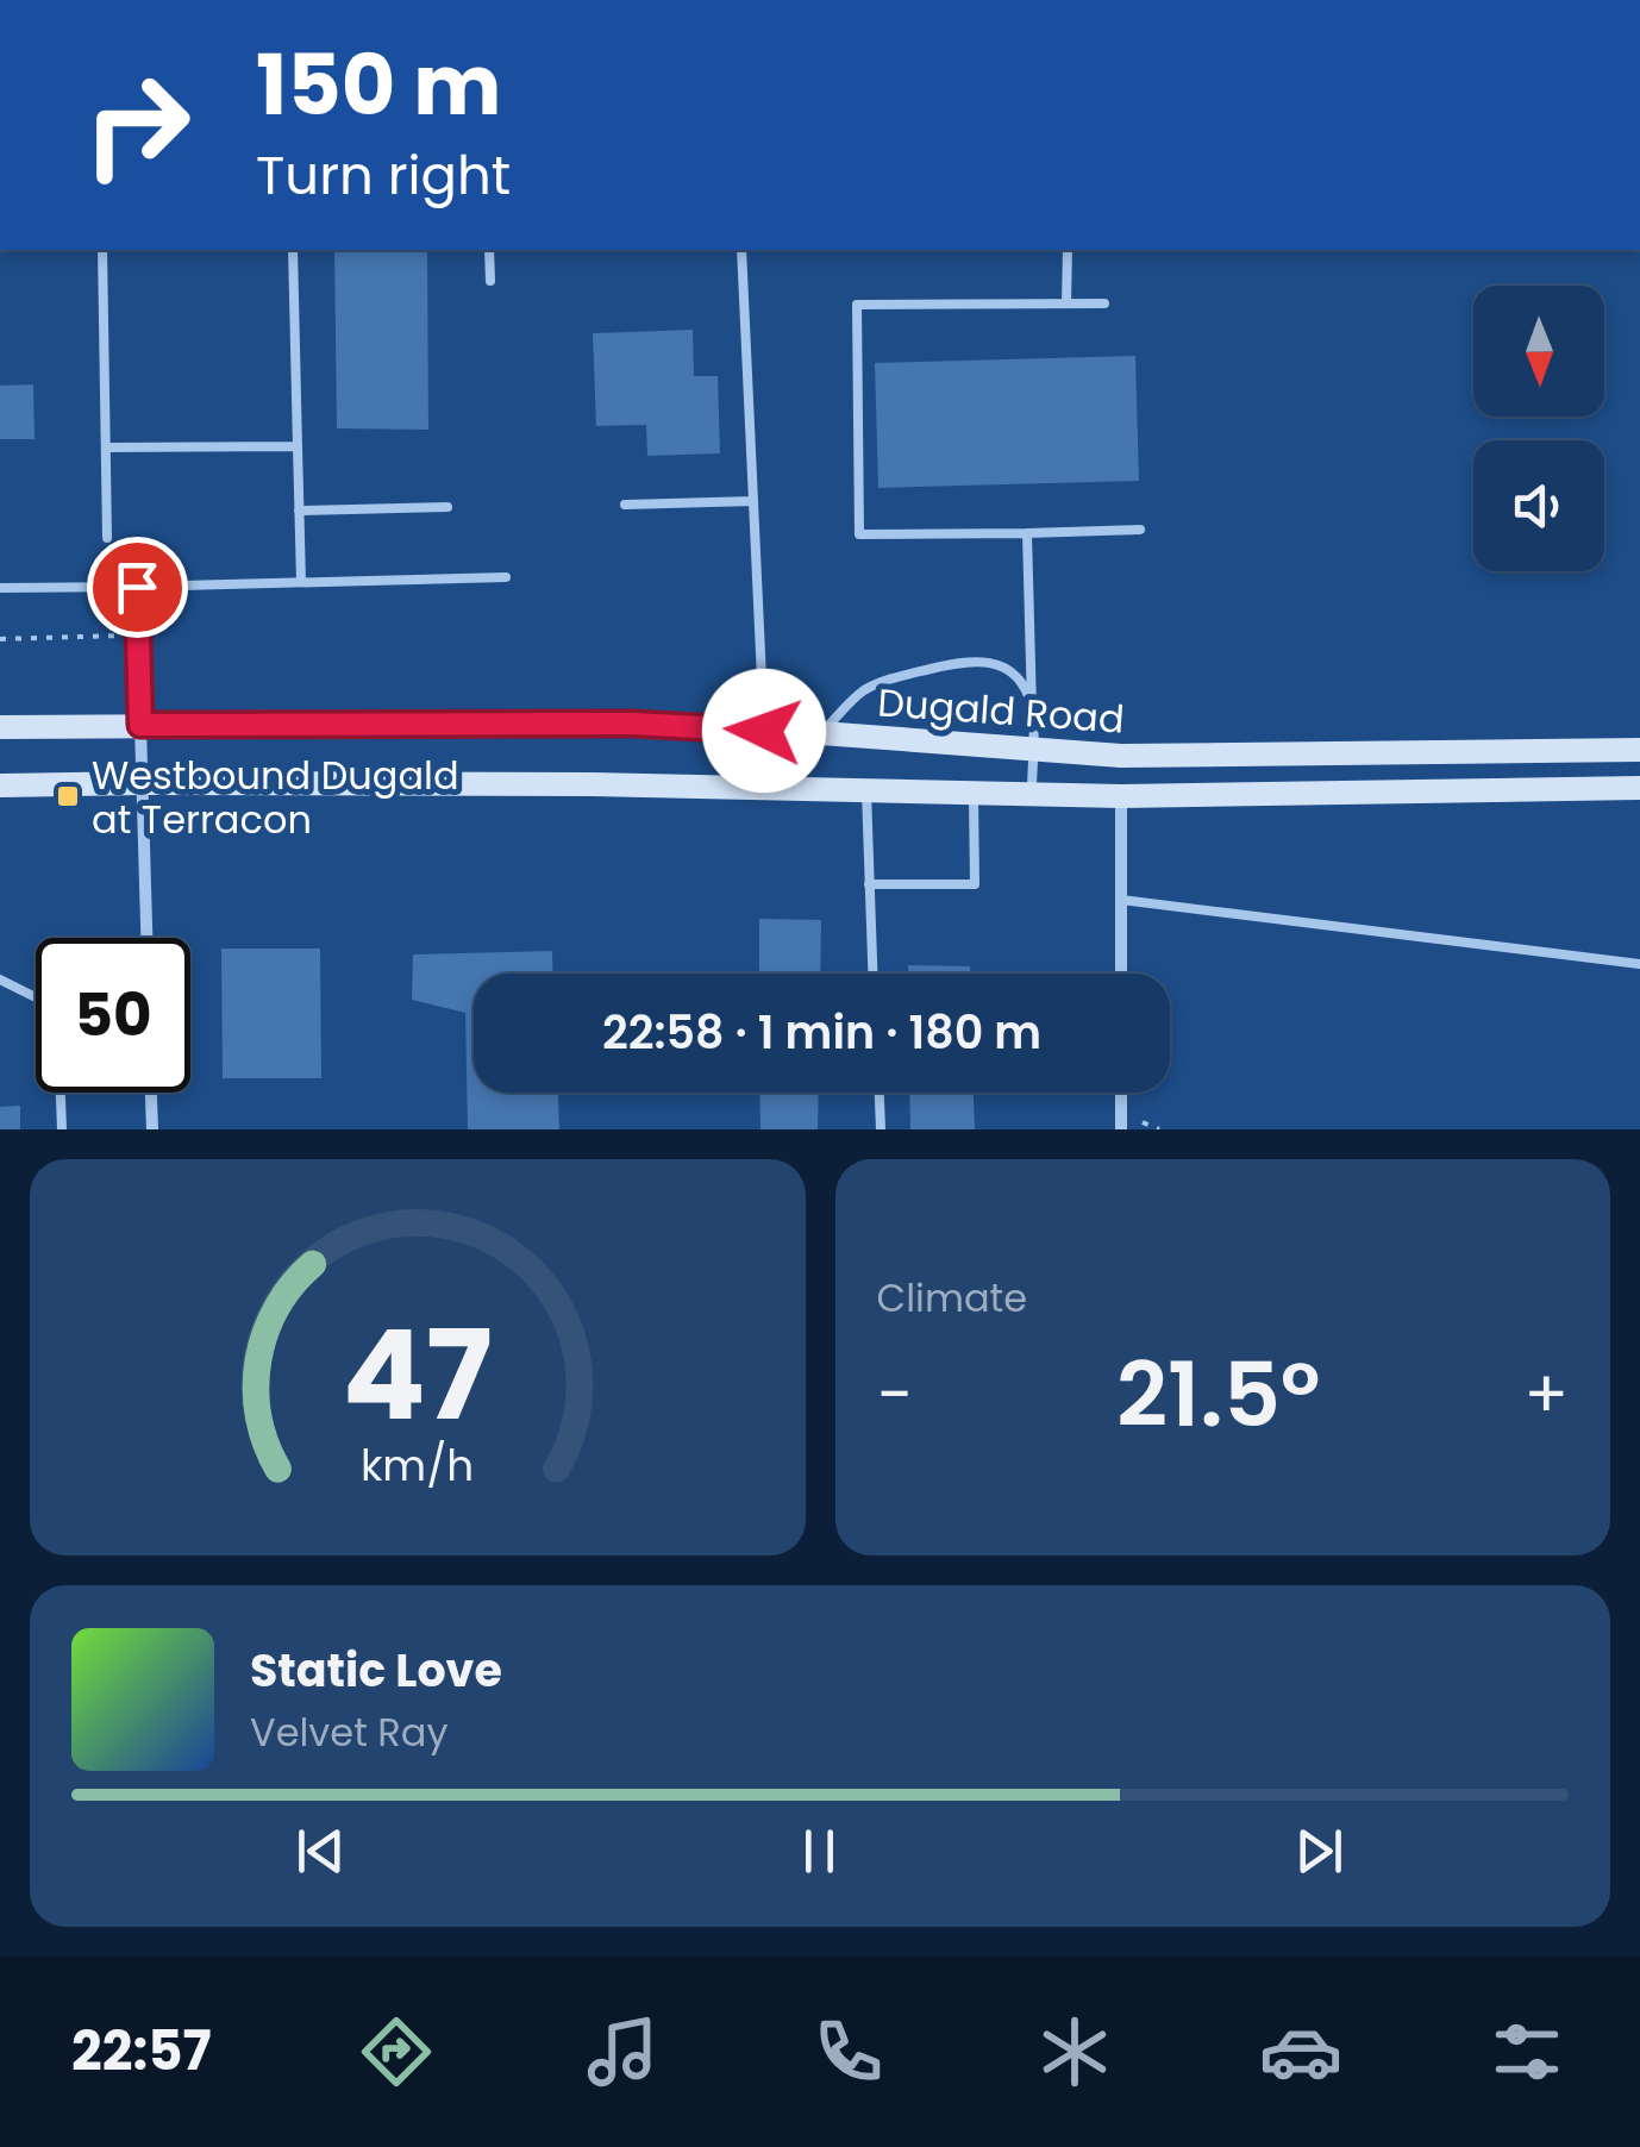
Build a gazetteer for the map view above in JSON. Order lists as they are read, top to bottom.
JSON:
{
  "streets": {
    "main road": ["Dugald Road"]
  },
  "places": {
    "transit": ["Westbound Dugald at Terracon"]
  },
  "north": "bottom",
  "page": {
    "turn": ["150 m", "Turn right"],
    "limit": "50",
    "trip": "22:58 · 1 min · 180 m",
    "tile": "Climate",
    "heat": ["−", "21.5°", "+"],
    "song": ["Static Love", "Velvet Ray"],
    "tabs": "22:57",
    "gauge": ["47", "km/h"]
  }
}
